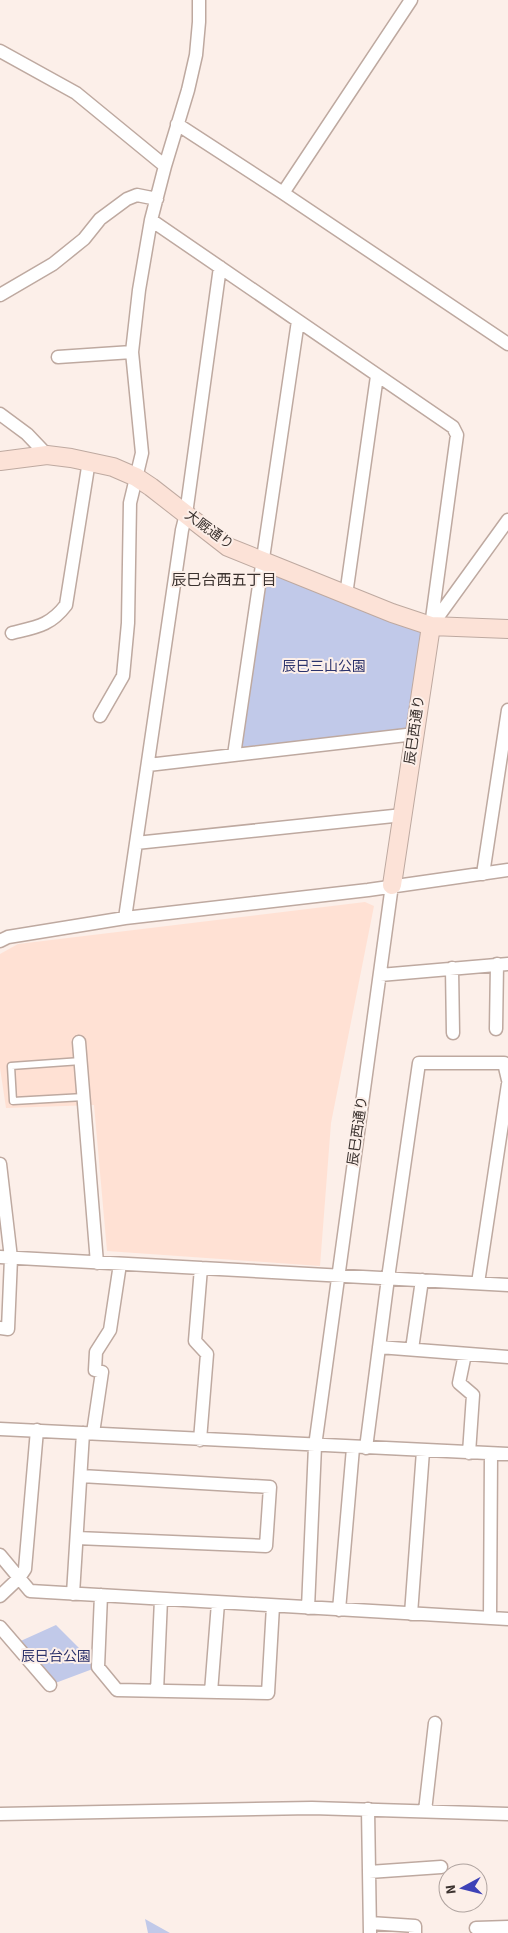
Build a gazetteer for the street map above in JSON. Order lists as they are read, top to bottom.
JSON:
{
  "streets": {
    "street": ["大厩通り", "辰巳西通り"]
  },
  "crossings": [
    ["大厩通り", "辰巳西通り"]
  ],
  "districts": ["辰巳台西五丁目"],
  "parks": ["辰巳三山公園", "辰巳台公園"],
  "north": "left"
}
